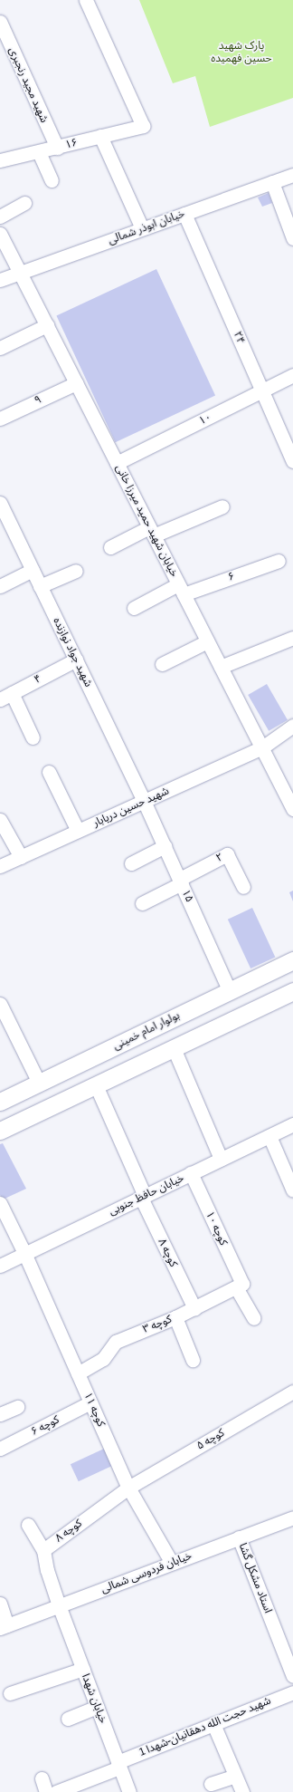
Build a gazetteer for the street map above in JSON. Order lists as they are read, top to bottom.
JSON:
{
  "streets": {
    "main road": ["بولوار امام خمینی"],
    "street": [
      "شهید مجید رنجبری",
      "۱۶",
      "خیابان ابوذر شمالی",
      "۲۴",
      "۹",
      "۱۰",
      "خیابان شهید حمید میرزا خانی",
      "۶",
      "شهید جواد نوازنده",
      "۴",
      "شهید حسین دریابار",
      "۲",
      "۱۵",
      "خیابان حافظ جنوبی",
      "کوچه ۱۰",
      "کوچه ۸",
      "کوچه ۳",
      "کوچه ۱۱",
      "کوچه ۶",
      "کوچه ۵",
      "خیابان فردوسی شمالی",
      "استاد مشکل گشا",
      "خیابان شهدا",
      "شهید حجت الله دهقانیان-شهدا 1"
    ]
  },
  "crossings": [
    ["شهید مجید رنجبری", "۱۶"],
    ["خیابان ابوذر شمالی", "۲۴"],
    ["خیابان ابوذر شمالی", "خیابان شهید حمید میرزا خانی"],
    ["۲۴", "۱۰"],
    ["۹", "خیابان شهید حمید میرزا خانی"],
    ["۱۰", "خیابان شهید حمید میرزا خانی"],
    ["خیابان شهید حمید میرزا خانی", "۶"],
    ["خیابان شهید حمید میرزا خانی", "شهید حسین دریابار"],
    ["شهید جواد نوازنده", "۴"],
    ["شهید جواد نوازنده", "شهید حسین دریابار"],
    ["شهید جواد نوازنده", "۱۵"],
    ["شهید حسین دریابار", "۱۵"],
    ["۲", "۱۵"],
    ["۱۵", "بولوار امام خمینی"],
    ["خیابان حافظ جنوبی", "کوچه ۱۰"],
    ["خیابان حافظ جنوبی", "کوچه ۸"],
    ["خیابان حافظ جنوبی", "کوچه ۱۱"],
    ["کوچه ۱۰", "کوچه ۳"],
    ["کوچه ۸", "کوچه ۳"],
    ["کوچه ۸", "کوچه ۱۱"],
    ["کوچه ۸", "کوچه ۵"],
    ["کوچه ۸", "خیابان شهدا"],
    ["کوچه ۳", "کوچه ۱۱"],
    ["کوچه ۱۱", "کوچه ۶"],
    ["کوچه ۱۱", "کوچه ۵"],
    ["کوچه ۱۱", "خیابان فردوسی شمالی"],
    ["خیابان فردوسی شمالی", "استاد مشکل گشا"],
    ["خیابان فردوسی شمالی", "خیابان شهدا"],
    ["خیابان شهدا", "شهید حجت الله دهقانیان-شهدا 1"]
  ],
  "parks": ["پارک شهید حسین فهمیده"]
}
